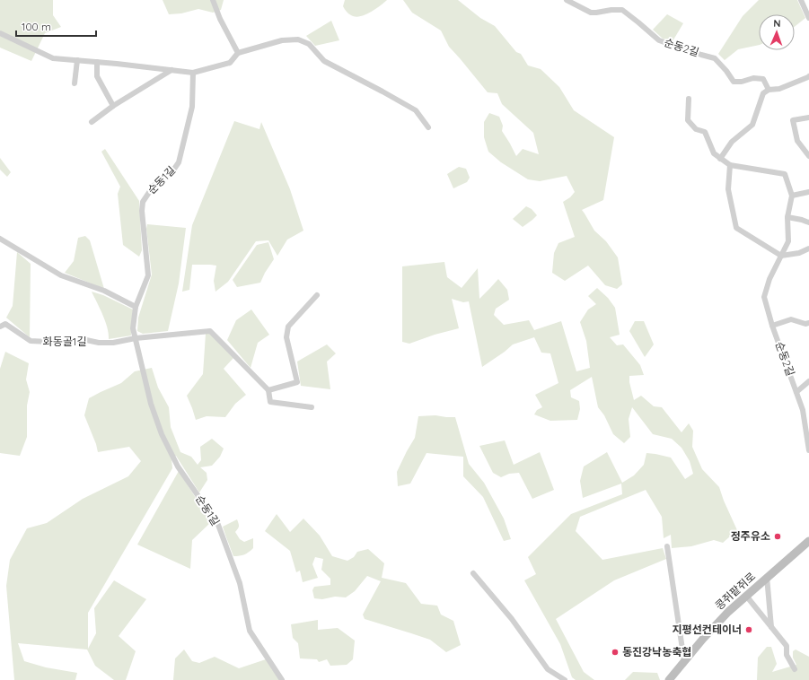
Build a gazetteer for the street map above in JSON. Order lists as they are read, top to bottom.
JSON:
{
  "streets": {
    "main road": ["콩쥐팥쥐로"],
    "street": ["순동2길", "순동1길", "화동골1길"]
  },
  "crossings": [
    ["순동1길", "화동골1길"]
  ],
  "places": ["정주유소", "지평선컨테이너", "동진강낙농축협"],
  "scale_bar": "100 m",
  "north": "top"
}
